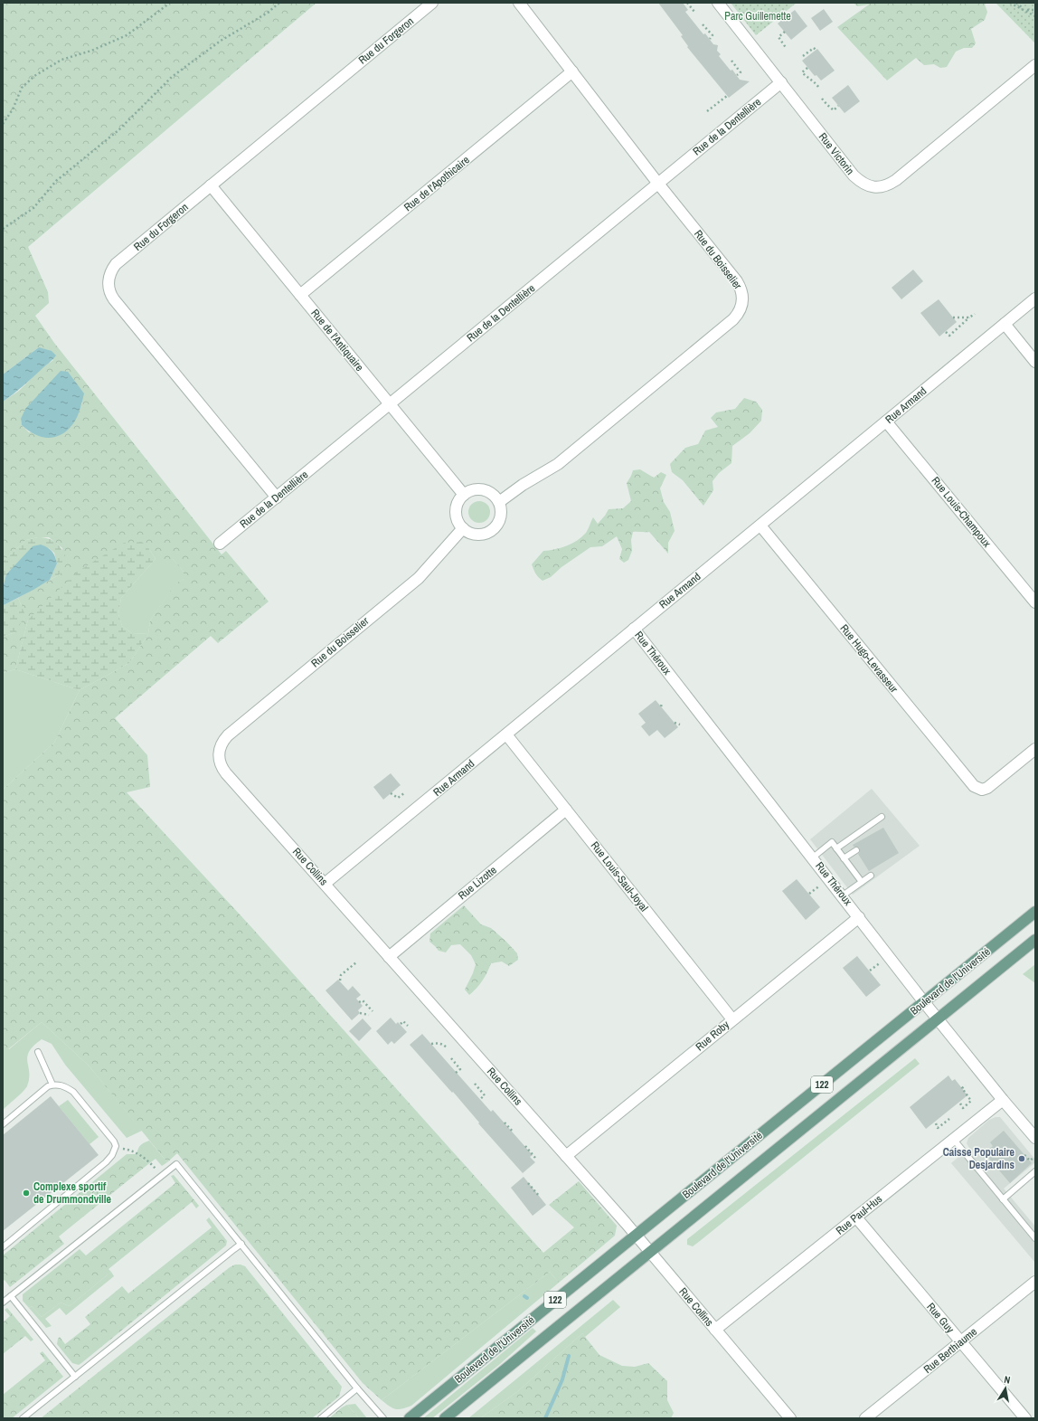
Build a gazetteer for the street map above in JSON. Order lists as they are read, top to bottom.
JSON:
{
  "streets": {
    "main road": ["Boulevard de l'Université", "122"],
    "street": [
      "Rue du Forgeron",
      "Rue de la Dentellière",
      "Rue Victorin",
      "Rue de l'Apothicaire",
      "Rue du Boisselier",
      "Rue de l'Antiquaire",
      "Rue Armand",
      "Rue Louis-Champoux",
      "Rue Théroux",
      "Rue Hugo-Levasseur",
      "Rue Collins",
      "Rue Louis-Saul-Joyal",
      "Rue Lizotte",
      "Rue Roby",
      "Rue Paul-Hus",
      "Rue Guy",
      "Rue Berthiaume"
    ]
  },
  "crossings": [
    ["Rue du Forgeron", "Rue de la Dentellière"],
    ["Rue du Forgeron", "Rue de l'Antiquaire"],
    ["Rue de la Dentellière", "Rue Victorin"],
    ["Rue de la Dentellière", "Rue du Boisselier"],
    ["Rue de la Dentellière", "Rue de l'Antiquaire"],
    ["Rue de l'Apothicaire", "Rue du Boisselier"],
    ["Rue de l'Apothicaire", "Rue de l'Antiquaire"],
    ["Rue du Boisselier", "Rue de l'Antiquaire"],
    ["Rue du Boisselier", "Rue Collins"],
    ["Rue Armand", "Rue Louis-Champoux"],
    ["Rue Armand", "Rue Théroux"],
    ["Rue Armand", "Rue Hugo-Levasseur"],
    ["Rue Armand", "Rue Collins"],
    ["Rue Armand", "Rue Louis-Saul-Joyal"],
    ["Rue Théroux", "Boulevard de l'Université"],
    ["Rue Théroux", "Rue Roby"],
    ["Rue Théroux", "Rue Paul-Hus"],
    ["Rue Collins", "Rue Lizotte"],
    ["Rue Collins", "Boulevard de l'Université"],
    ["Rue Collins", "Rue Roby"],
    ["Rue Collins", "Rue Paul-Hus"],
    ["Rue Louis-Saul-Joyal", "Rue Lizotte"],
    ["Rue Louis-Saul-Joyal", "Rue Roby"],
    ["Rue Paul-Hus", "Rue Guy"],
    ["Rue Guy", "Rue Berthiaume"]
  ],
  "parks": ["Parc Guillemette"],
  "places": ["Caisse Populaire Desjardins", "Complexe sportif de Drummondville"],
  "north": "top"
}
